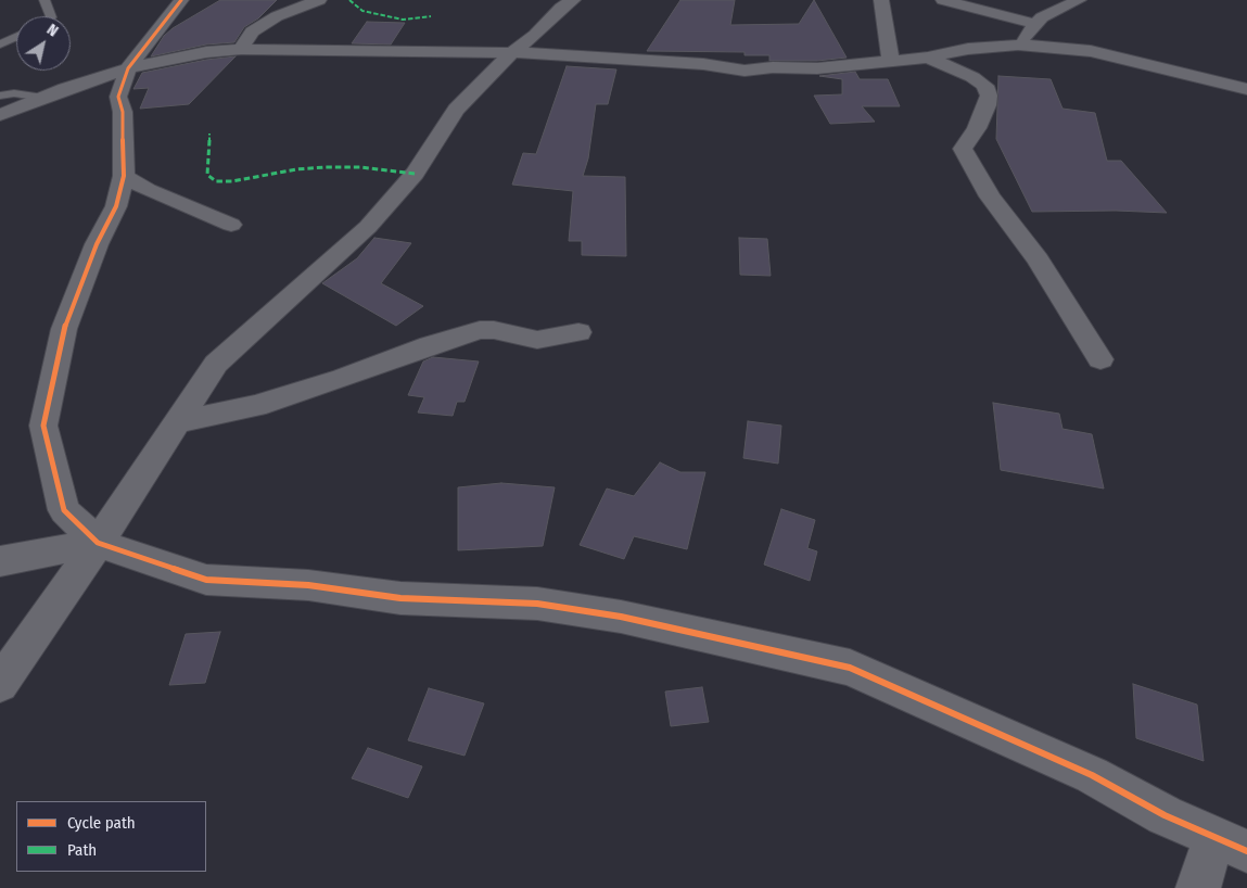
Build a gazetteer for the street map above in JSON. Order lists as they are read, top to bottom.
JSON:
{
  "legend": ["Cycle path", "Path"],
  "north": "top right"
}
